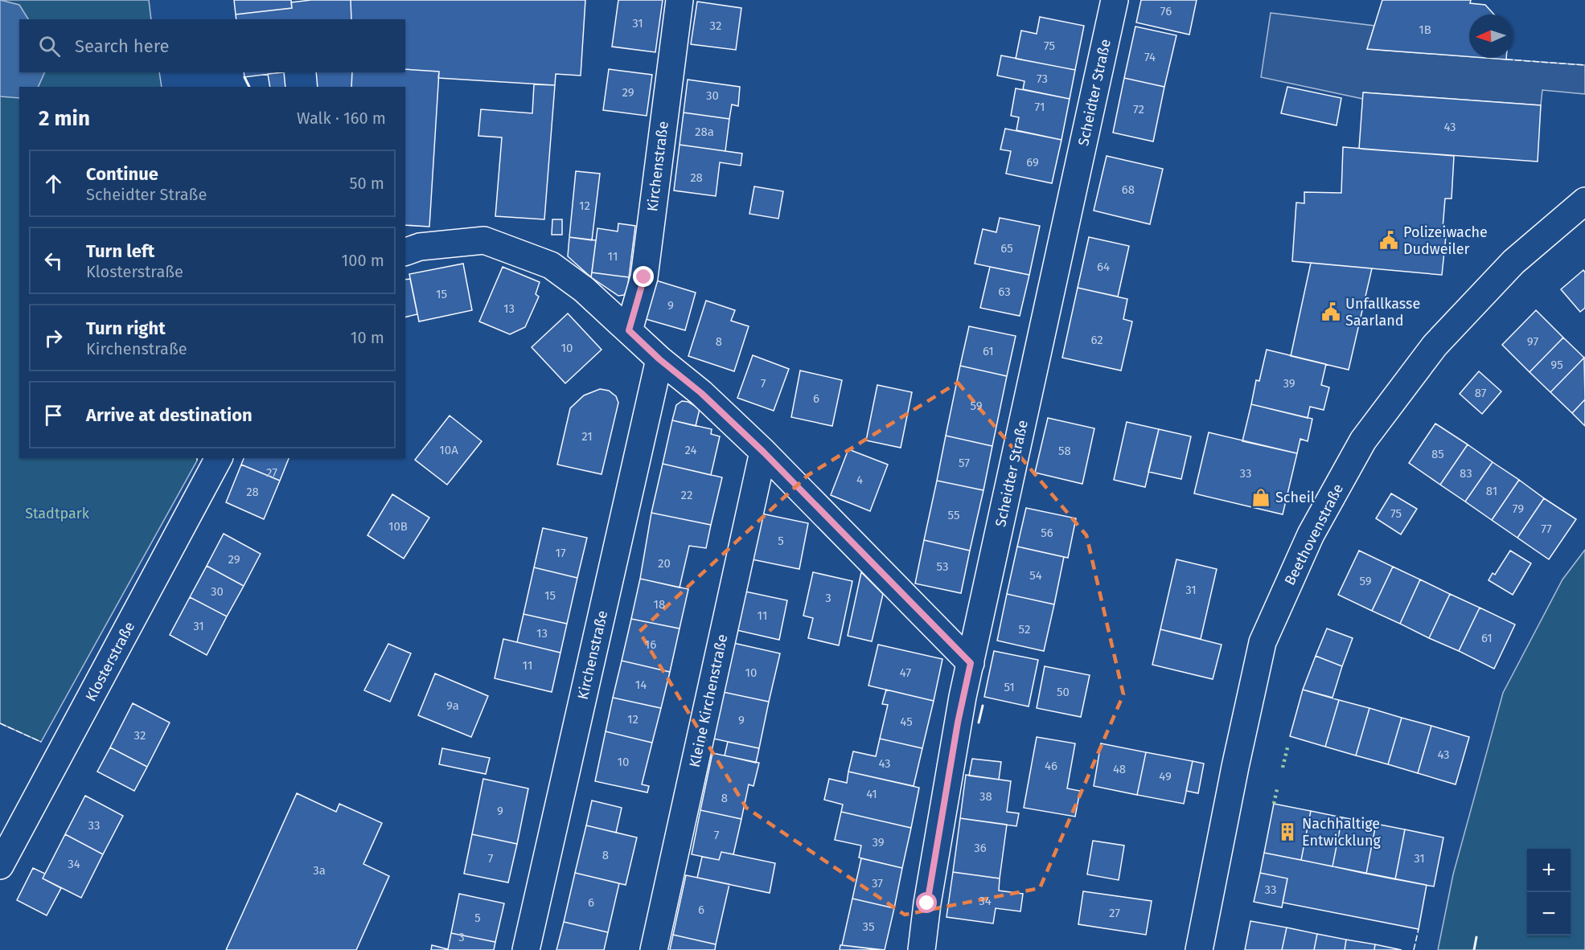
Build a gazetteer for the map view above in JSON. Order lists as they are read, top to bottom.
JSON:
{
  "streets": {
    "street": [
      "Scheidter Straße",
      "Kirchenstraße",
      "Beethovenstraße",
      "Klosterstraße",
      "Kleine Kirchenstraße"
    ]
  },
  "parks": ["Stadtpark"],
  "places": {
    "public building": ["Polizeiwache Dudweiler", "Unfallkasse Saarland"],
    "shop": ["Scheil"],
    "building": ["Nachhaltige Entwicklung"]
  },
  "house_numbers": [
    "76",
    "31",
    "32",
    "1B",
    "75",
    "74",
    "73",
    "29",
    "30",
    "71",
    "72",
    "43",
    "28a",
    "69",
    "28",
    "68",
    "12",
    "65",
    "11",
    "64",
    "63",
    "15",
    "9",
    "13",
    "62",
    "8",
    "97",
    "10",
    "61",
    "95",
    "7",
    "39",
    "87",
    "6",
    "59",
    "21",
    "10A",
    "24",
    "58",
    "85",
    "57",
    "27",
    "33",
    "83",
    "4",
    "81",
    "28",
    "22",
    "79",
    "75",
    "55",
    "10B",
    "77",
    "56",
    "5",
    "17",
    "29",
    "20",
    "53",
    "54",
    "59",
    "31",
    "30",
    "15",
    "3",
    "18",
    "11",
    "31",
    "52",
    "13",
    "61",
    "16",
    "11",
    "10",
    "47",
    "14",
    "51",
    "50",
    "9a",
    "12",
    "9",
    "45",
    "32",
    "43",
    "10",
    "43",
    "46",
    "48",
    "49",
    "41",
    "38",
    "8",
    "9",
    "33",
    "7",
    "39",
    "36",
    "8",
    "7",
    "31",
    "34",
    "3a",
    "37",
    "33",
    "34",
    "6",
    "6",
    "27",
    "5",
    "35",
    "3"
  ],
  "north": "left",
  "page": {
    "search": "Search here",
    "heading": ["2 min", "Walk · 160 m"],
    "list": [
      ["Continue", "Scheidter Straße", "50 m"],
      ["Turn left", "Klosterstraße", "100 m"],
      ["Turn right", "Kirchenstraße", "10 m"],
      "Arrive at destination"
    ],
    "map_buttons": ["+", "−"]
  }
}
